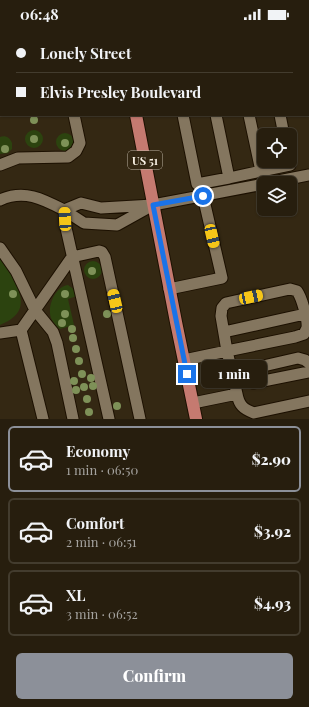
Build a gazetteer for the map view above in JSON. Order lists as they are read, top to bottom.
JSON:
{
  "streets": {
    "main road": ["US 51"]
  },
  "page": {
    "status": "06:48",
    "banner": ["Lonely Street", "Elvis Presley Boulevard"],
    "bubble": "1 min",
    "list": [
      {
        "name": "Economy",
        "note": "1 min · 06:50",
        "value": "$2.90"
      },
      {
        "name": "Comfort",
        "note": "2 min · 06:51",
        "value": "$3.92"
      },
      {
        "name": "XL",
        "note": "3 min · 06:52",
        "value": "$4.93"
      }
    ],
    "buttons": "Confirm"
  }
}
